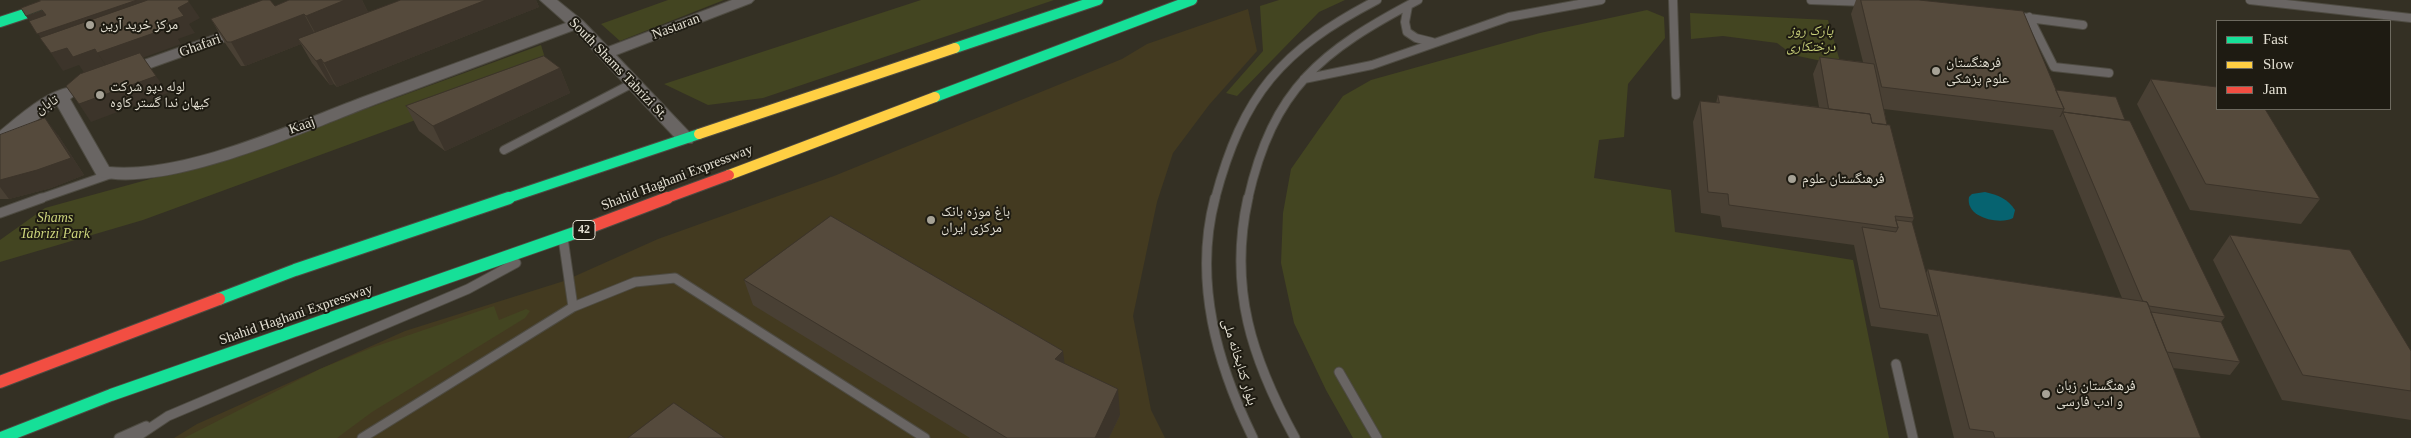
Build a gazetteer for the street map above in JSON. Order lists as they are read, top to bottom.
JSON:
{
  "streets": {
    "main road": ["Shahid Haghani Expressway", "42"],
    "street": [
      "Nastaran",
      "Ghafari",
      "South Shams Tabrizi St.",
      "تابان",
      "Kaaj"
    ],
    "lane": ["بلوار کتابخانه ملی"]
  },
  "crossings": [
    ["Nastaran", "South Shams Tabrizi St."],
    ["South Shams Tabrizi St.", "Kaaj"]
  ],
  "parks": ["پارک روز درختکاری", "Shams Tabrizi Park"],
  "places": [
    "مرکز خرید آرین",
    "فرهنگستان علوم پزشکی",
    "لوله دپو شرکت کیهان ندا گستر کاوه",
    "فرهنگستان علوم",
    "باغ موزه بانک مرکزی ایران",
    "فرهنگستان زبان و ادب فارسی"
  ],
  "legend": ["Fast", "Slow", "Jam"]
}
